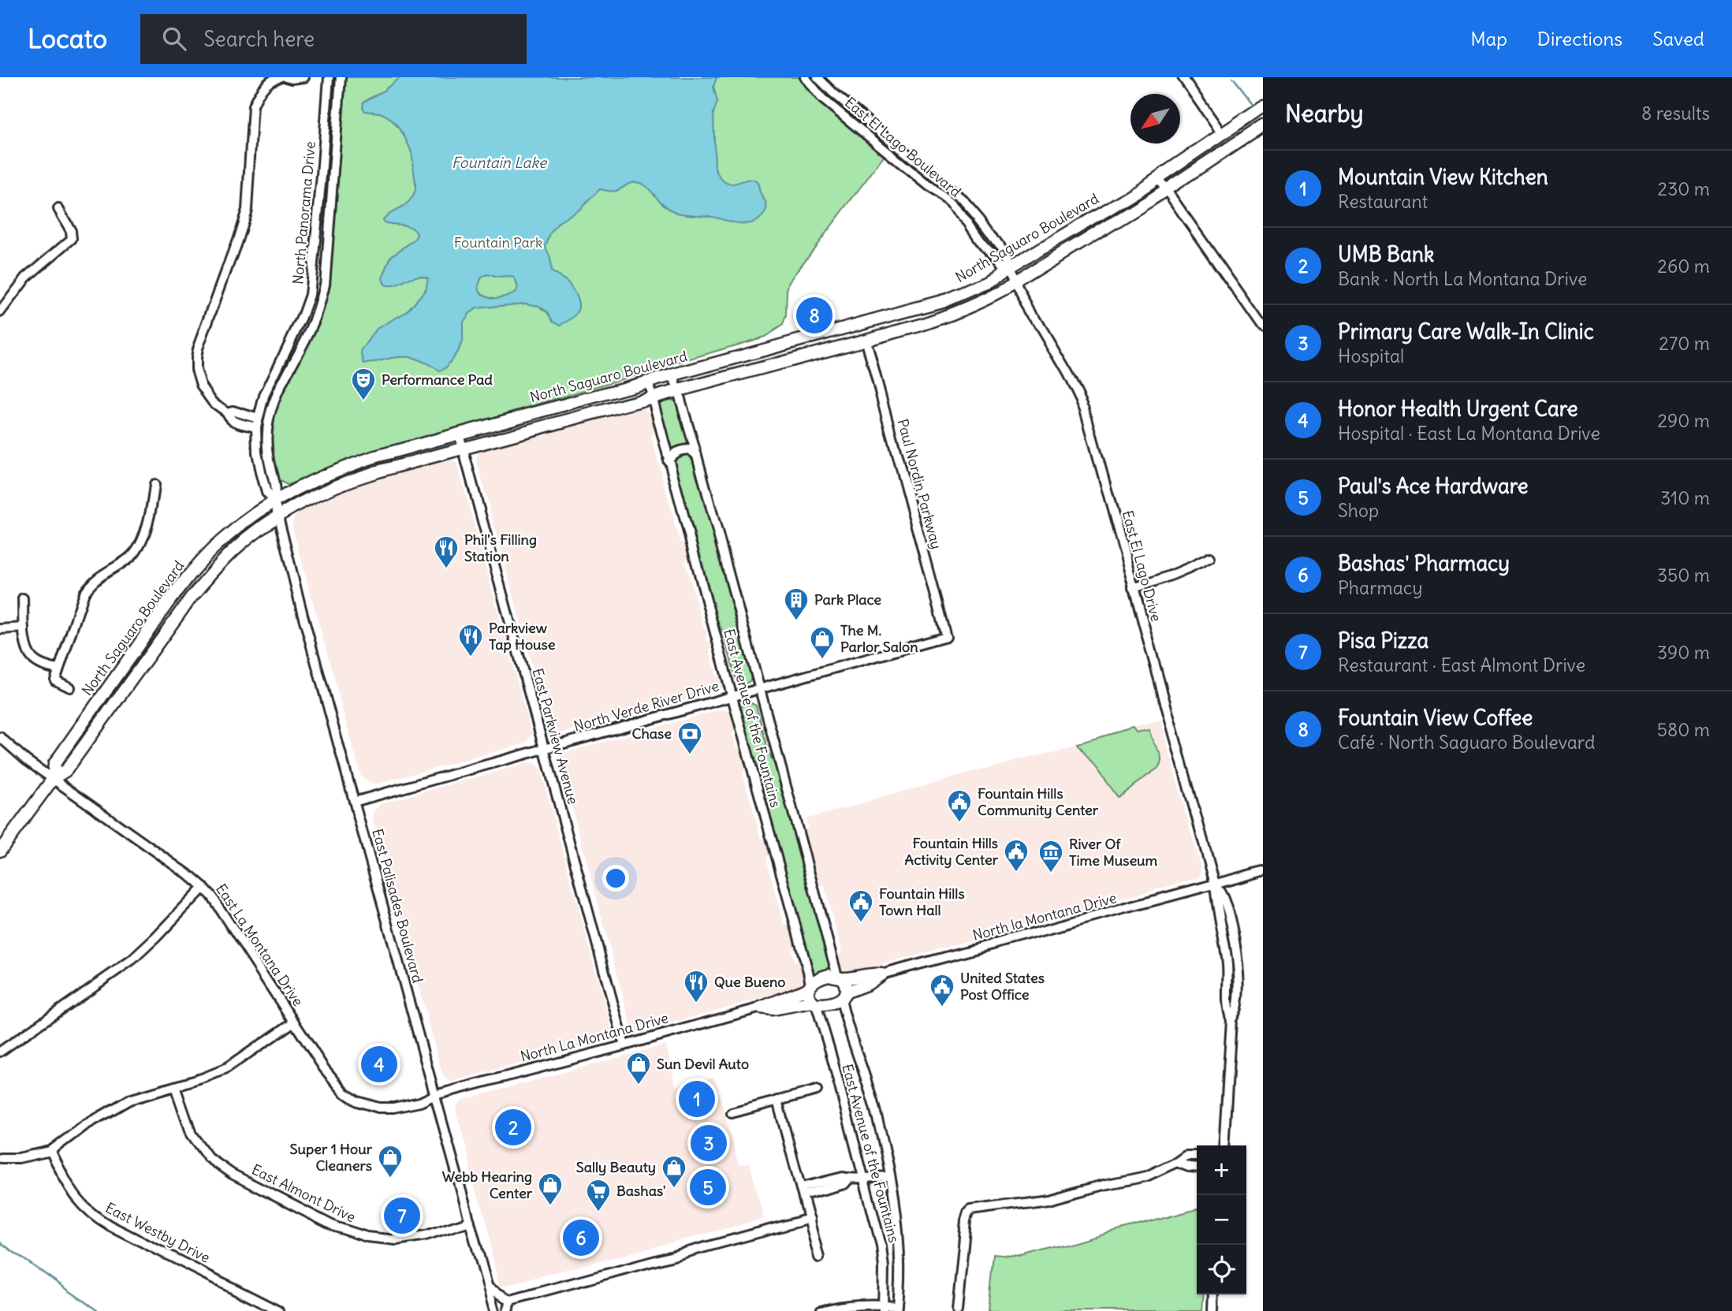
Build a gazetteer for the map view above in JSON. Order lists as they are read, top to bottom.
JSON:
{
  "streets": {
    "main road": ["North Saguaro Boulevard", "North La Montana Drive"],
    "street": [
      "East El Lago Boulevard",
      "North Panorama Drive",
      "Paul Nordin Parkway",
      "East El Lago Drive",
      "North Verde River Drive",
      "East Avenue of the Fountains",
      "East Parkview Avenue",
      "East Palisades Boulevard",
      "North la Montana Drive",
      "East La Montana Drive",
      "East Almont Drive",
      "East Westby Drive"
    ]
  },
  "crossings": [
    ["East El Lago Boulevard", "East El Lago Drive"],
    ["North Panorama Drive", "North Saguaro Boulevard"],
    ["North Panorama Drive", "East Palisades Boulevard"],
    ["North Saguaro Boulevard", "Paul Nordin Parkway"],
    ["North Saguaro Boulevard", "East El Lago Drive"],
    ["North Saguaro Boulevard", "East Avenue of the Fountains"],
    ["North Saguaro Boulevard", "East Parkview Avenue"],
    ["North Saguaro Boulevard", "East Palisades Boulevard"],
    ["North Saguaro Boulevard", "East La Montana Drive"],
    ["Paul Nordin Parkway", "North Verde River Drive"],
    ["East El Lago Drive", "North la Montana Drive"],
    ["North Verde River Drive", "East Avenue of the Fountains"],
    ["North Verde River Drive", "East Parkview Avenue"],
    ["North Verde River Drive", "East Palisades Boulevard"],
    ["East Avenue of the Fountains", "North La Montana Drive"],
    ["East Parkview Avenue", "North La Montana Drive"],
    ["East Palisades Boulevard", "East La Montana Drive"],
    ["East Palisades Boulevard", "North La Montana Drive"],
    ["East Palisades Boulevard", "East Almont Drive"],
    ["East La Montana Drive", "North La Montana Drive"]
  ],
  "water": ["Fountain Lake"],
  "parks": ["Fountain Park"],
  "places": {
    "theatre": ["Performance Pad"],
    "restaurant": ["Phil's Filling Station", "Parkview Tap House", "Que Bueno"],
    "building": ["Park Place"],
    "shop": [
      "The M. Parlor Salon",
      "Sun Devil Auto",
      "Super 1 Hour Cleaners",
      "Sally Beauty",
      "Webb Hearing Center"
    ],
    "bank": ["Chase"],
    "public building": [
      "Fountain Hills Community Center",
      "Fountain Hills Activity Center",
      "Fountain Hills Town Hall",
      "United States Post Office"
    ],
    "museum": ["River Of Time Museum"],
    "supermarket": ["Bashas'"]
  },
  "north": "bottom left",
  "page": {
    "header": "Locato",
    "search": "Search here",
    "nav": ["Map", "Directions", "Saved"],
    "heading": ["Nearby", "8 results"],
    "list": [
      {
        "mark": "1",
        "name": "Mountain View Kitchen",
        "note": "Restaurant",
        "value": "230 m"
      },
      {
        "mark": "2",
        "name": "UMB Bank",
        "note": "Bank · North La Montana Drive",
        "value": "260 m"
      },
      {
        "mark": "3",
        "name": "Primary Care Walk-In Clinic",
        "note": "Hospital",
        "value": "270 m"
      },
      {
        "mark": "4",
        "name": "Honor Health Urgent Care",
        "note": "Hospital · East La Montana Drive",
        "value": "290 m"
      },
      {
        "mark": "5",
        "name": "Paul's Ace Hardware",
        "note": "Shop",
        "value": "310 m"
      },
      {
        "mark": "6",
        "name": "Bashas' Pharmacy",
        "note": "Pharmacy",
        "value": "350 m"
      },
      {
        "mark": "7",
        "name": "Pisa Pizza",
        "note": "Restaurant · East Almont Drive",
        "value": "390 m"
      },
      {
        "mark": "8",
        "name": "Fountain View Coffee",
        "note": "Café · North Saguaro Boulevard",
        "value": "580 m"
      }
    ],
    "pins": [
      "8",
      "4",
      "1",
      "2",
      "3",
      "5",
      "7",
      "6"
    ],
    "map_buttons": ["+", "−"]
  }
}
